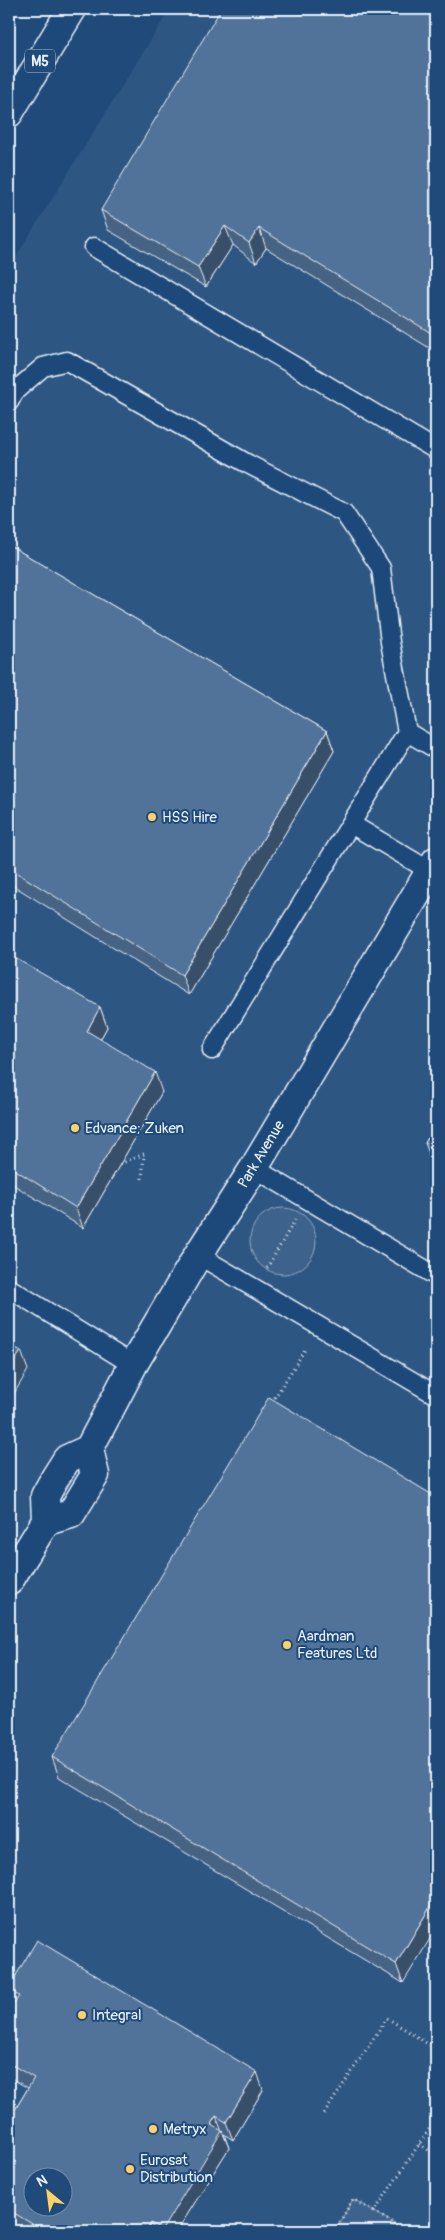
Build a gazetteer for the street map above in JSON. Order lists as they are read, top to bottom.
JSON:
{
  "streets": {
    "main road": ["M5", "Park Avenue"]
  },
  "places": [
    "HSS Hire",
    "Edvance; Zuken",
    "Aardman Features Ltd",
    "Integral",
    "Metryx",
    "Eurosat Distribution"
  ],
  "north": "top left"
}
